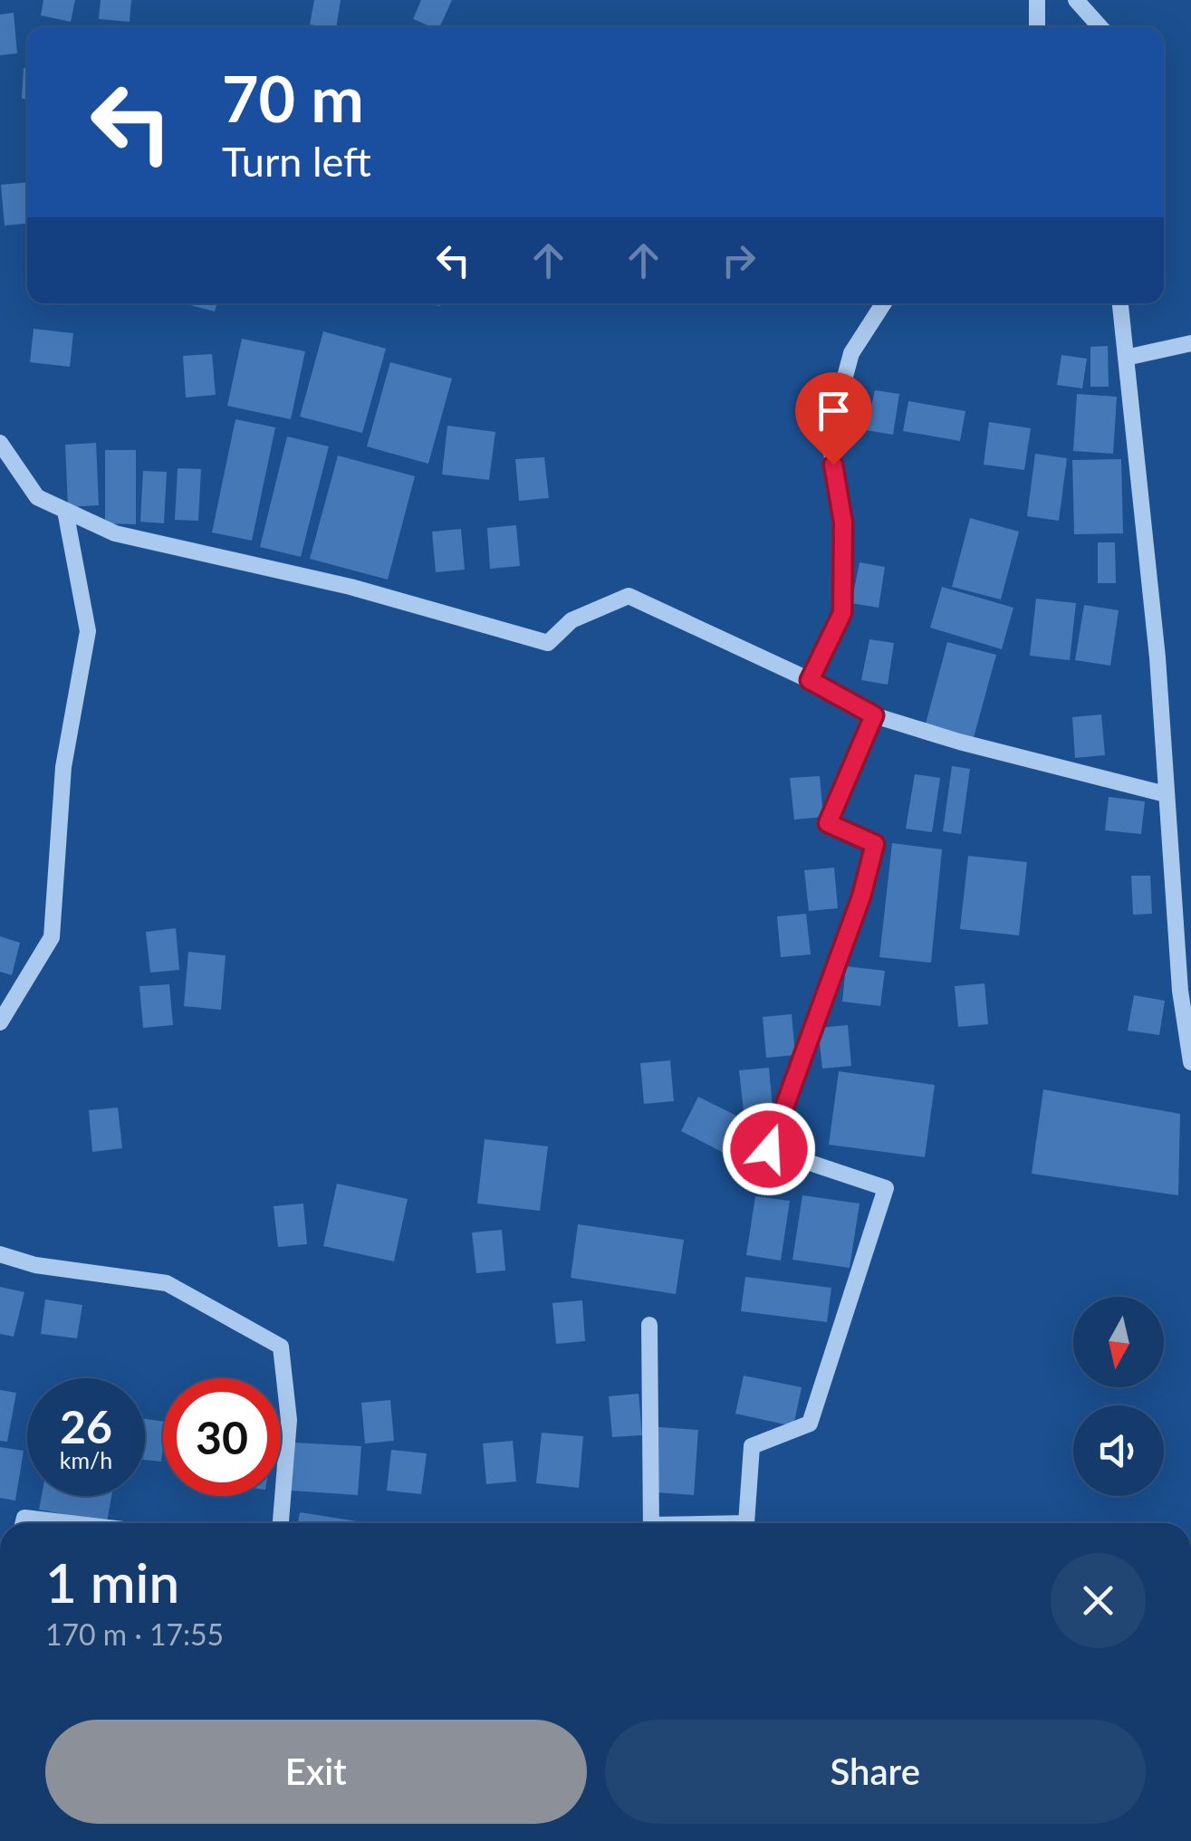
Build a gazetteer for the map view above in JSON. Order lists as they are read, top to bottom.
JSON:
{
  "north": "bottom",
  "page": {
    "turn": ["70 m", "Turn left"],
    "speed": "26 km/h",
    "limit": "30",
    "heading": ["1 min", "170 m · 17:55"],
    "buttons": ["Exit", "Share"]
  }
}
